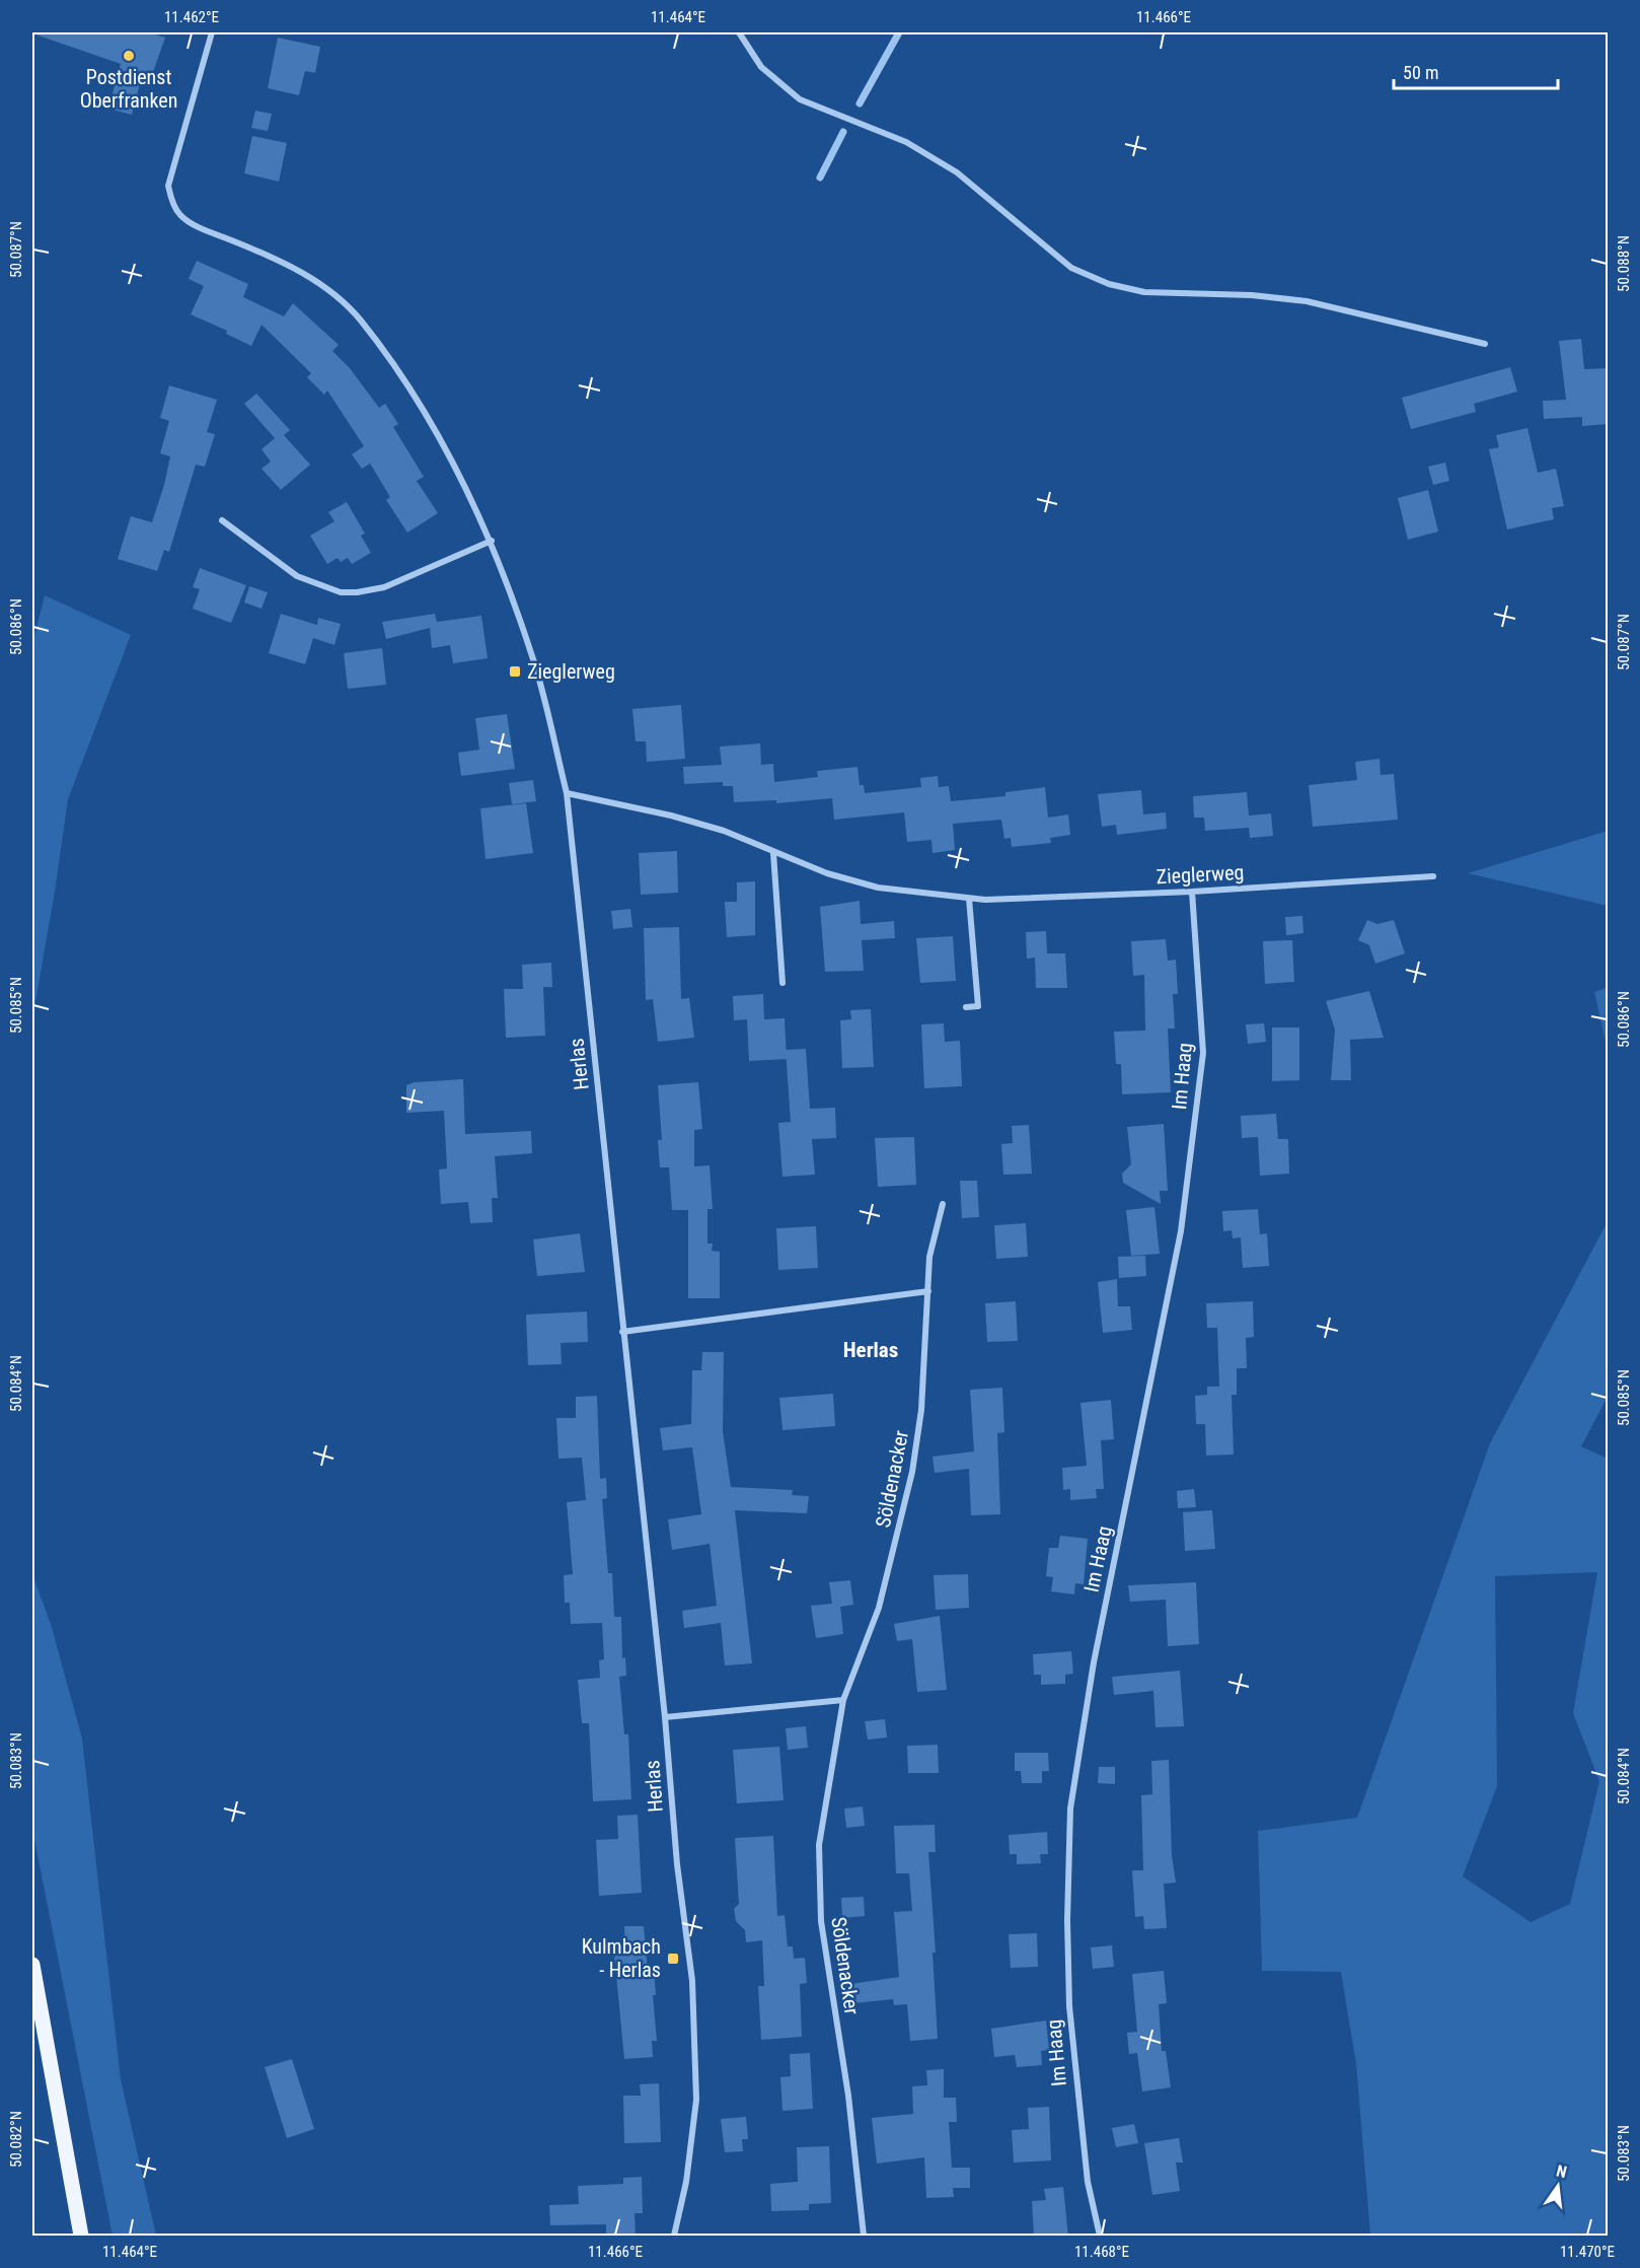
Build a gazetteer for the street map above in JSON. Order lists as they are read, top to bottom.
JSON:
{
  "streets": {
    "street": [
      "Zieglerweg",
      "Herlas",
      "Im Haag",
      "Söldenacker"
    ]
  },
  "crossings": [
    ["Zieglerweg", "Herlas"],
    ["Zieglerweg", "Im Haag"]
  ],
  "districts": ["Herlas"],
  "places": {
    "other": ["Postdienst Oberfranken"],
    "transit": ["Zieglerweg", "Kulmbach - Herlas"]
  },
  "scale_bar": "50 m",
  "north": "top",
  "coordinates": [
    "11.462°E",
    "11.464°E",
    "11.466°E",
    "50.087°N",
    "50.088°N",
    "50.086°N",
    "50.085°N",
    "50.084°N",
    "50.083°N",
    "50.082°N",
    "11.468°E",
    "11.470°E"
  ]
}
